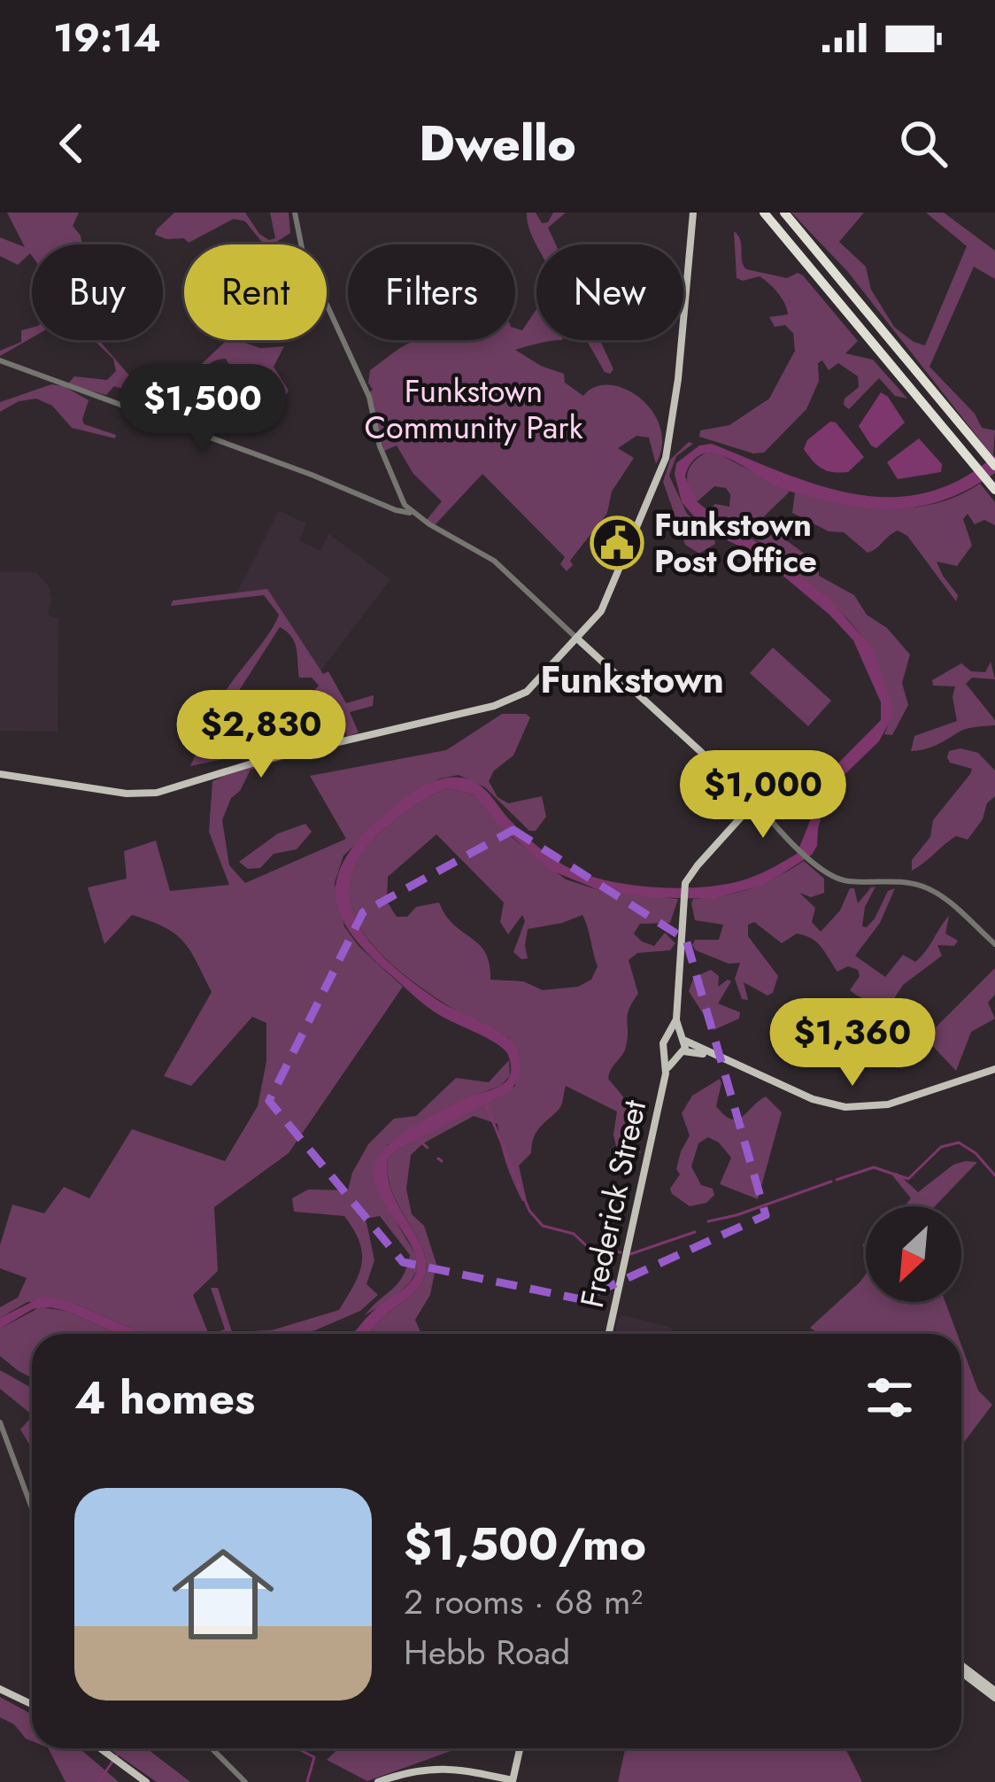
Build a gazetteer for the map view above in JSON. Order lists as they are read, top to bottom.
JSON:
{
  "streets": {
    "main road": ["Frederick Street"]
  },
  "districts": ["Funkstown"],
  "parks": ["Funkstown Community Park"],
  "places": {
    "public building": ["Funkstown Post Office"]
  },
  "north": "bottom left",
  "page": {
    "status": "19:14",
    "header": "Dwello",
    "chip": [
      "Buy",
      "Rent",
      "Filters",
      "New"
    ],
    "price": [
      "$1,500",
      "$2,830",
      "$1,000",
      "$1,360"
    ],
    "heading": "4 homes",
    "list": [
      {
        "name": "$1,500/mo",
        "note": "2 rooms · 68 m² · Hebb Road"
      }
    ]
  }
}
